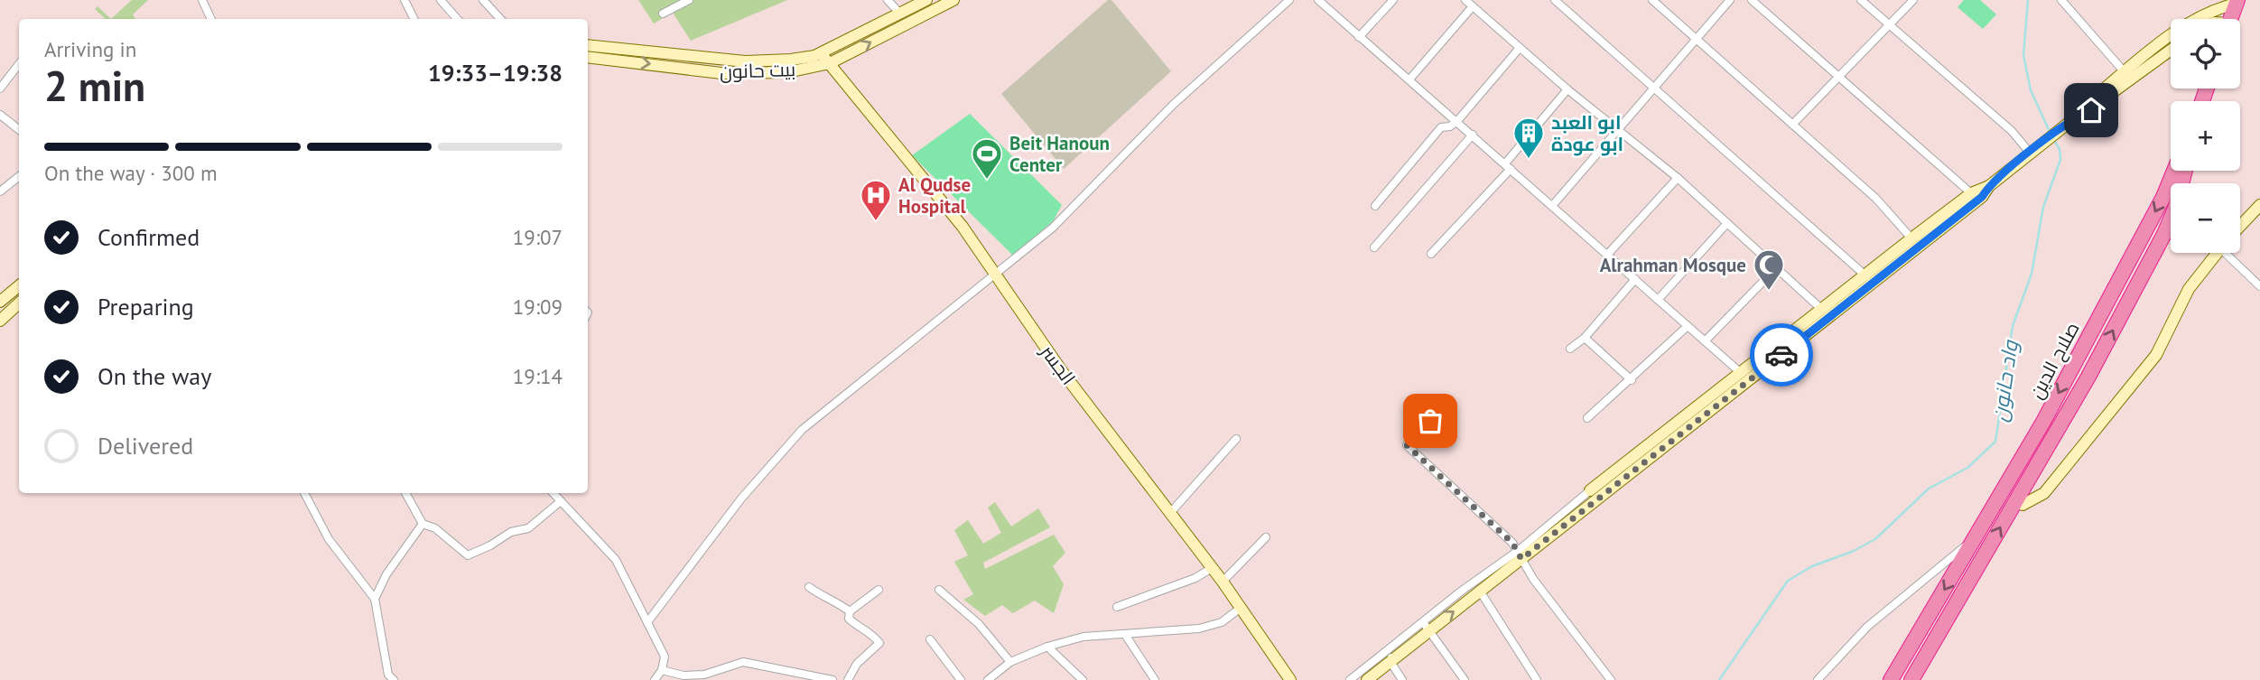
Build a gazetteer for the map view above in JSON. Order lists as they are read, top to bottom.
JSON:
{
  "streets": {
    "highway": ["صلاح الدين"],
    "street": ["بيت حانون", "الجسر"]
  },
  "crossings": [
    ["بيت حانون", "الجسر"]
  ],
  "water": ["واد حانون"],
  "places": {
    "building": ["ابو العبد ابو عودة"],
    "sports": ["Beit Hanoun Center"],
    "hospital": ["Al Qudse Hospital"],
    "mosque": ["Alrahman Mosque"]
  },
  "page": {
    "map_buttons": ["+", "−"],
    "heading": ["2 min", "Arriving in", "19:33–19:38"],
    "bar": "On the way · 300 m",
    "list": [
      ["Confirmed", "19:07"],
      ["Preparing", "19:09"],
      ["On the way", "19:14"],
      "Delivered"
    ]
  }
}
